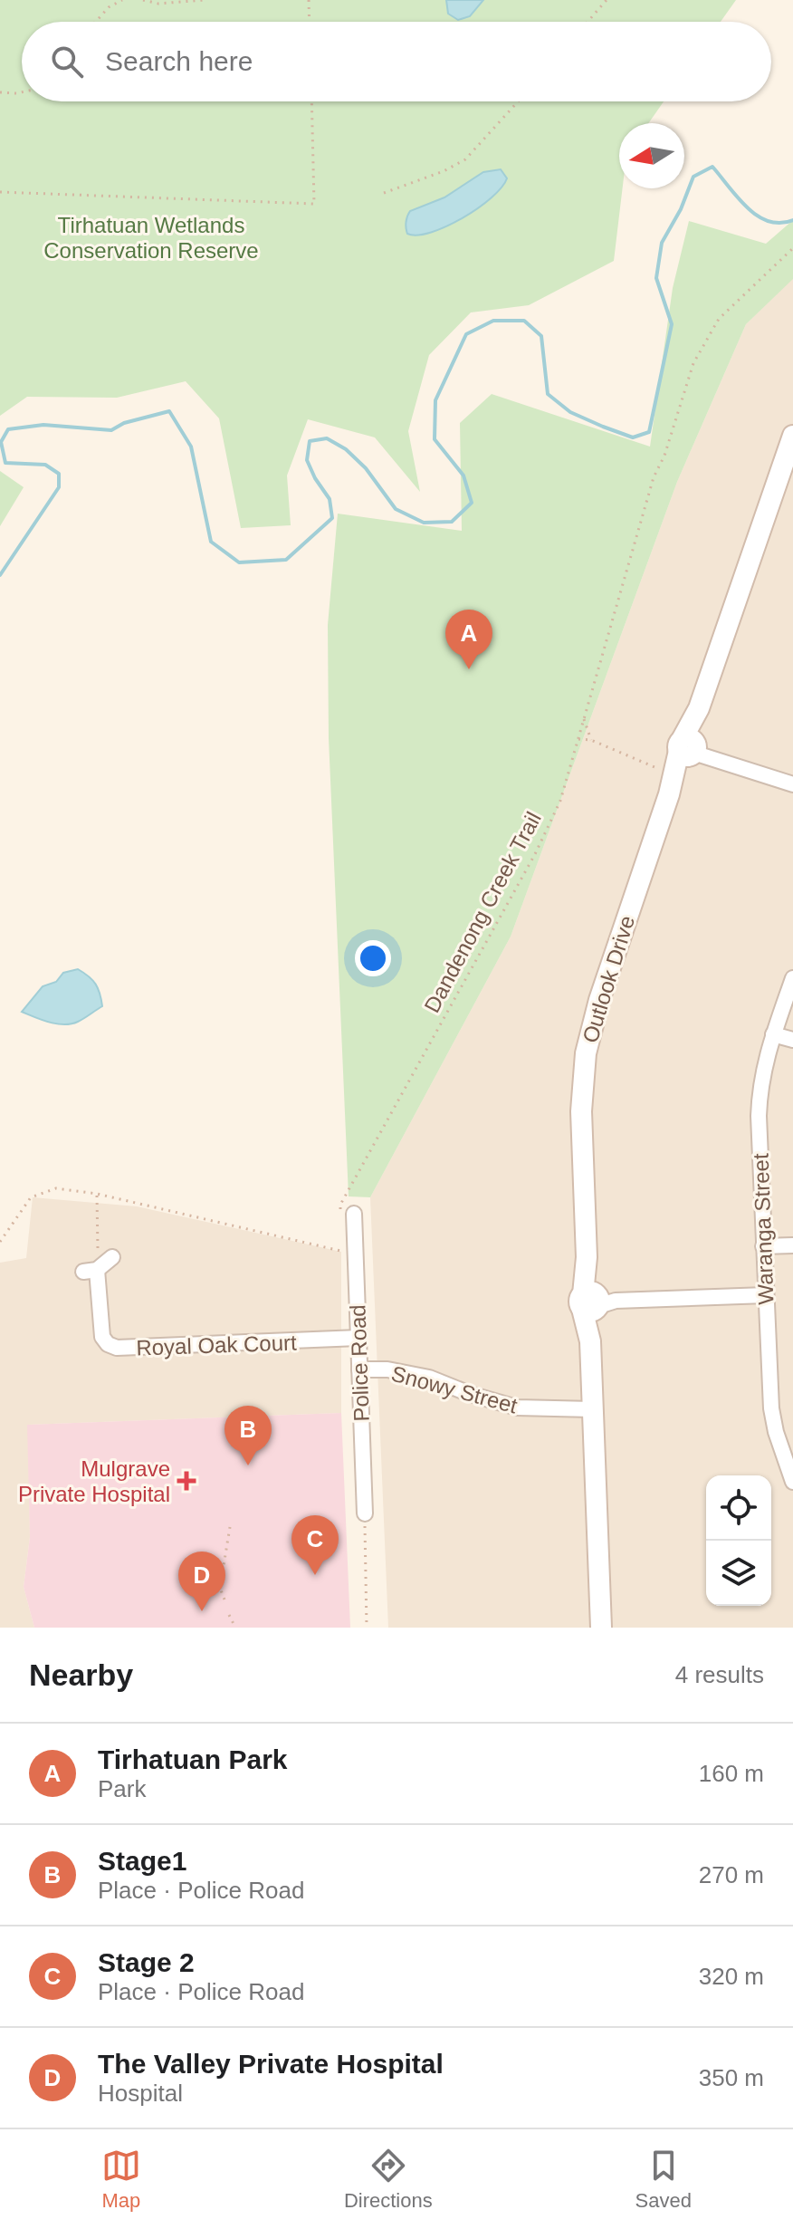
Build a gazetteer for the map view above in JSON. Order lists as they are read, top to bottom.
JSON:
{
  "streets": {
    "street": [
      "Outlook Drive",
      "Waranga Street",
      "Royal Oak Court",
      "Police Road",
      "Snowy Street"
    ],
    "path": ["Dandenong Creek Trail"]
  },
  "crossings": [
    ["Dandenong Creek Trail", "Police Road"],
    ["Outlook Drive", "Snowy Street"],
    ["Royal Oak Court", "Police Road"],
    ["Police Road", "Snowy Street"]
  ],
  "parks": ["Tirhatuan Wetlands Conservation Reserve"],
  "places": {
    "health": ["Mulgrave Private Hospital"]
  },
  "north": "left",
  "page": {
    "search": "Search here",
    "pins": [
      "A",
      "B",
      "C",
      "D"
    ],
    "heading": ["Nearby", "4 results"],
    "list": [
      {
        "mark": "A",
        "name": "Tirhatuan Park",
        "note": "Park",
        "value": "160 m"
      },
      {
        "mark": "B",
        "name": "Stage1",
        "note": "Place · Police Road",
        "value": "270 m"
      },
      {
        "mark": "C",
        "name": "Stage 2",
        "note": "Place · Police Road",
        "value": "320 m"
      },
      {
        "mark": "D",
        "name": "The Valley Private Hospital",
        "note": "Hospital",
        "value": "350 m"
      }
    ],
    "nav": ["Map", "Directions", "Saved"]
  }
}
